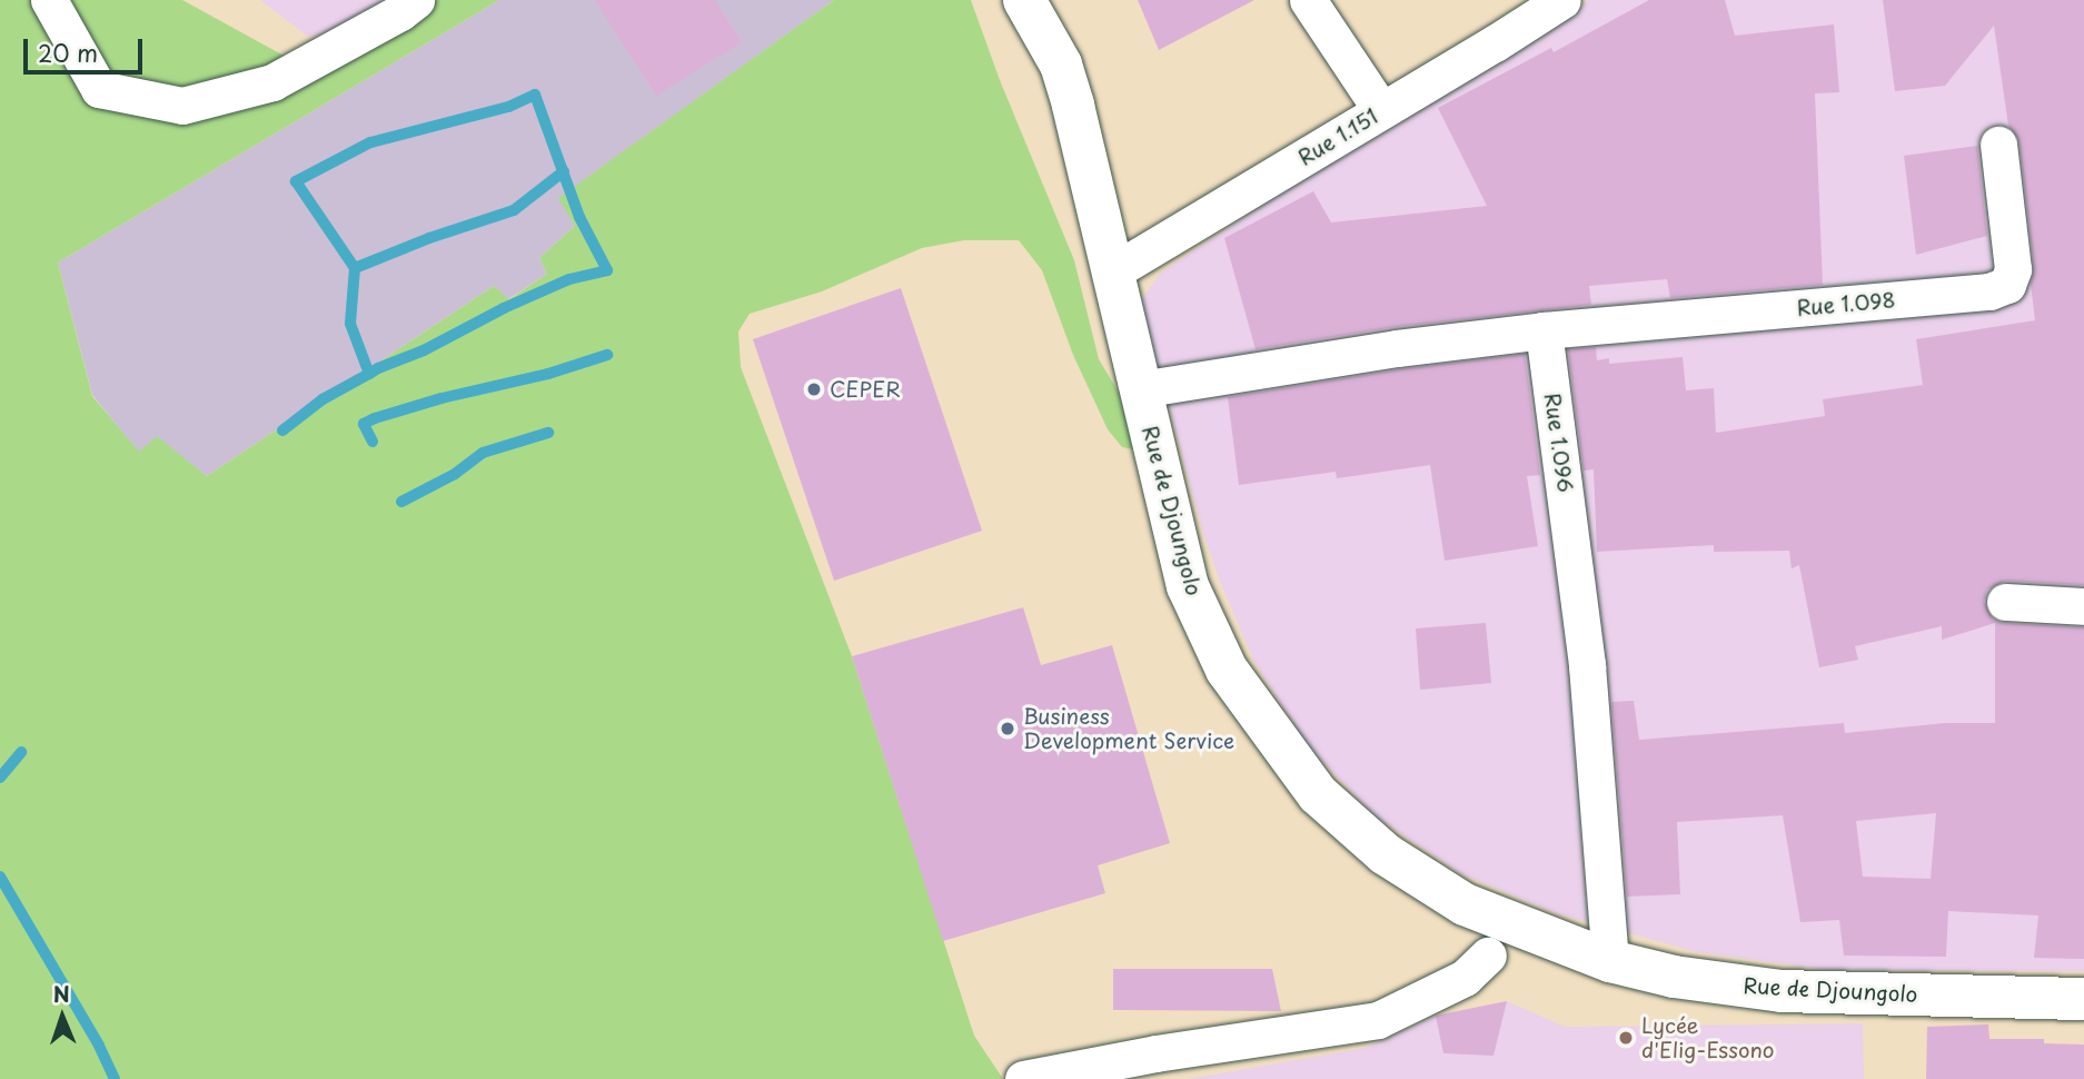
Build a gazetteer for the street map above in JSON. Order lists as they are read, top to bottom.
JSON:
{
  "streets": {
    "street": [
      "Rue 1.151",
      "Rue 1.098",
      "Rue 1.096",
      "Rue de Djoungolo"
    ]
  },
  "crossings": [
    ["Rue 1.151", "Rue de Djoungolo"],
    ["Rue 1.098", "Rue 1.096"],
    ["Rue 1.096", "Rue de Djoungolo"]
  ],
  "places": ["CEPER", "Business Development Service", "Lycée d'Elig-Essono"],
  "scale_bar": "20 m",
  "north": "top"
}
